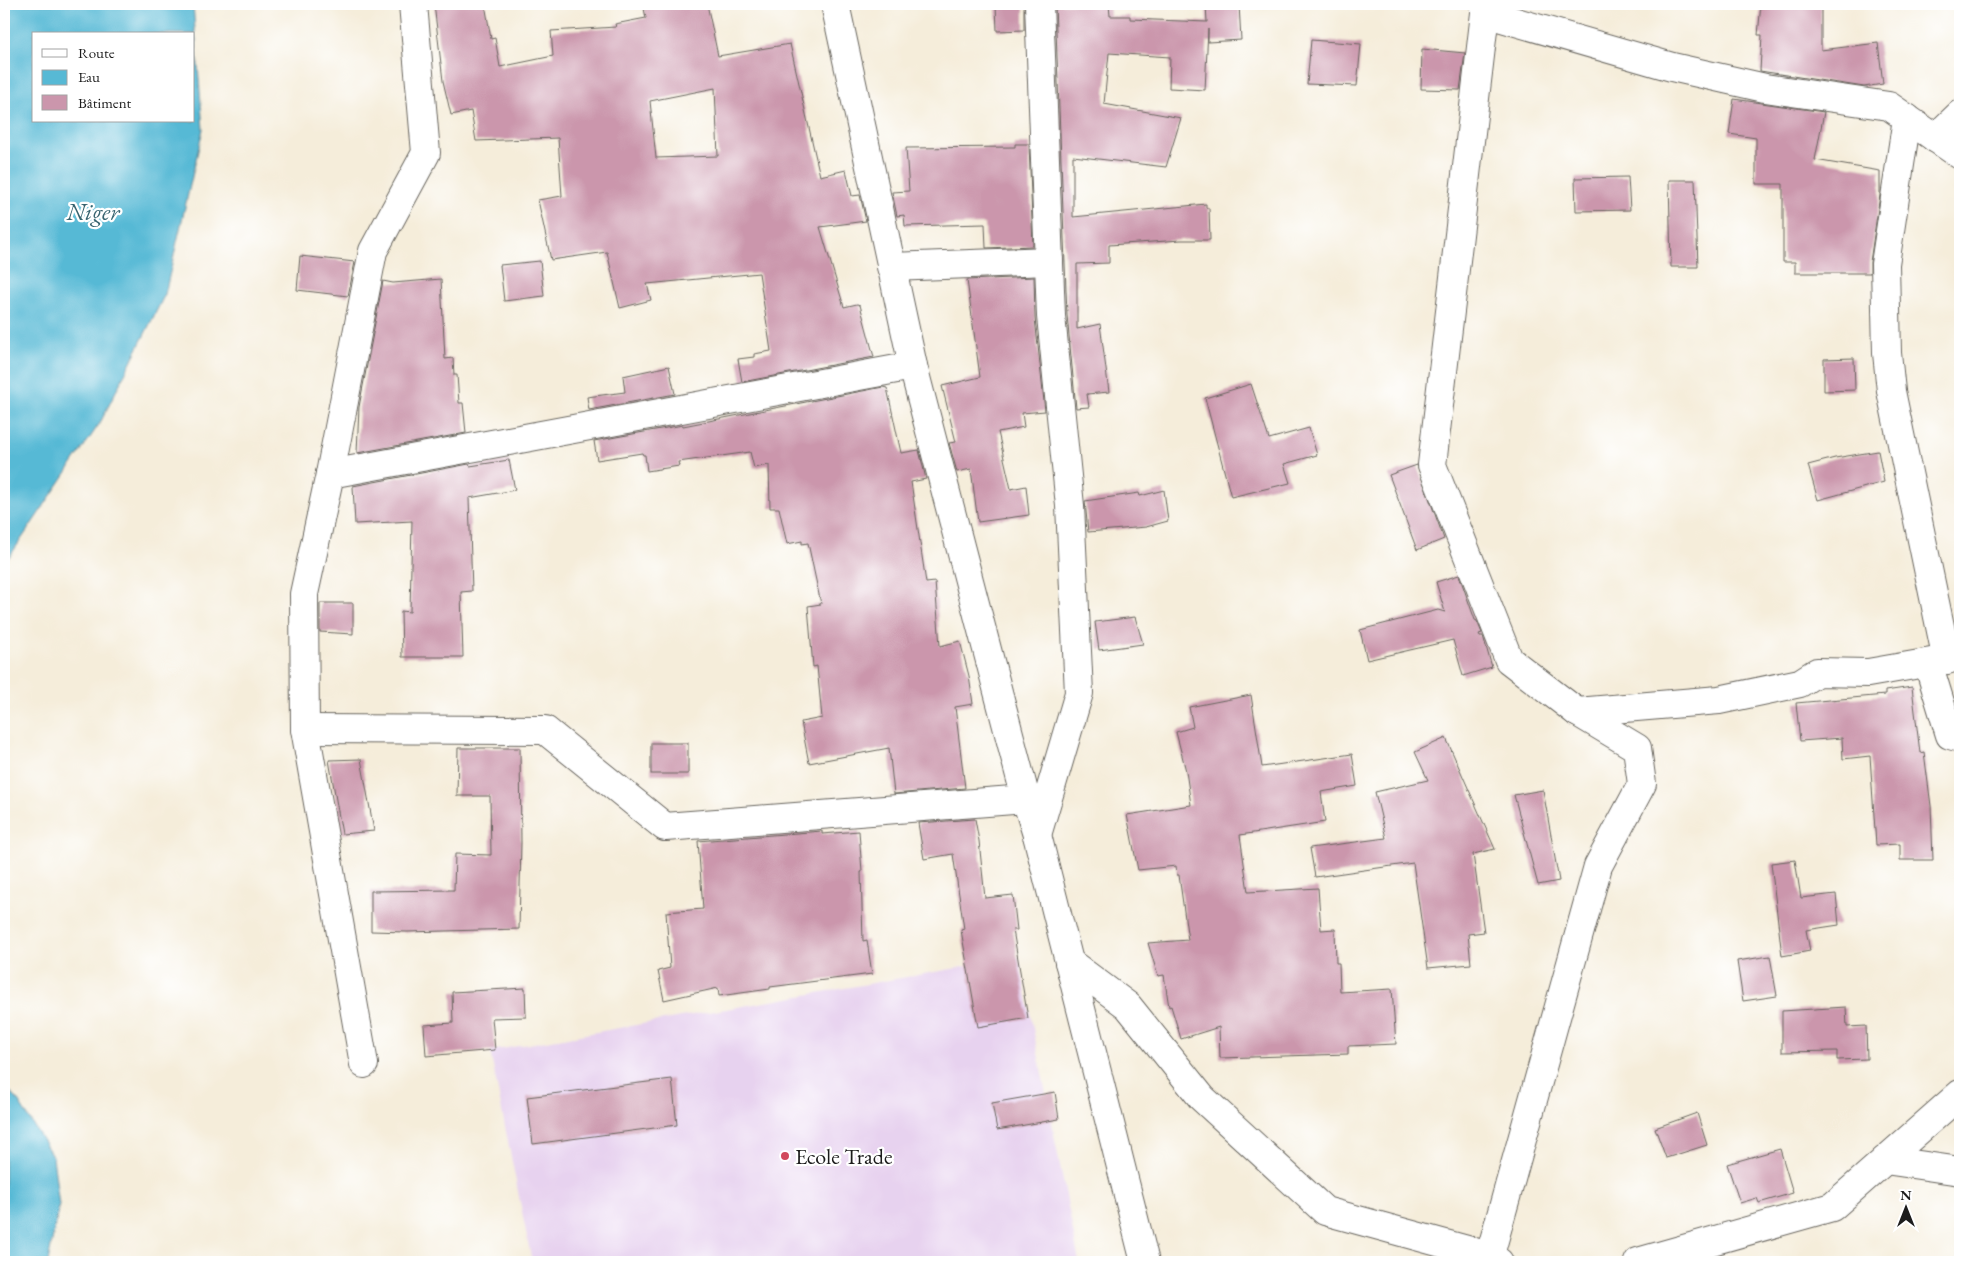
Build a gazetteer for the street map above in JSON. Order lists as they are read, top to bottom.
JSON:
{
  "water": ["Niger"],
  "places": ["Ecole Trade"],
  "legend": ["Route", "Eau", "Bâtiment"],
  "north": "top"
}
